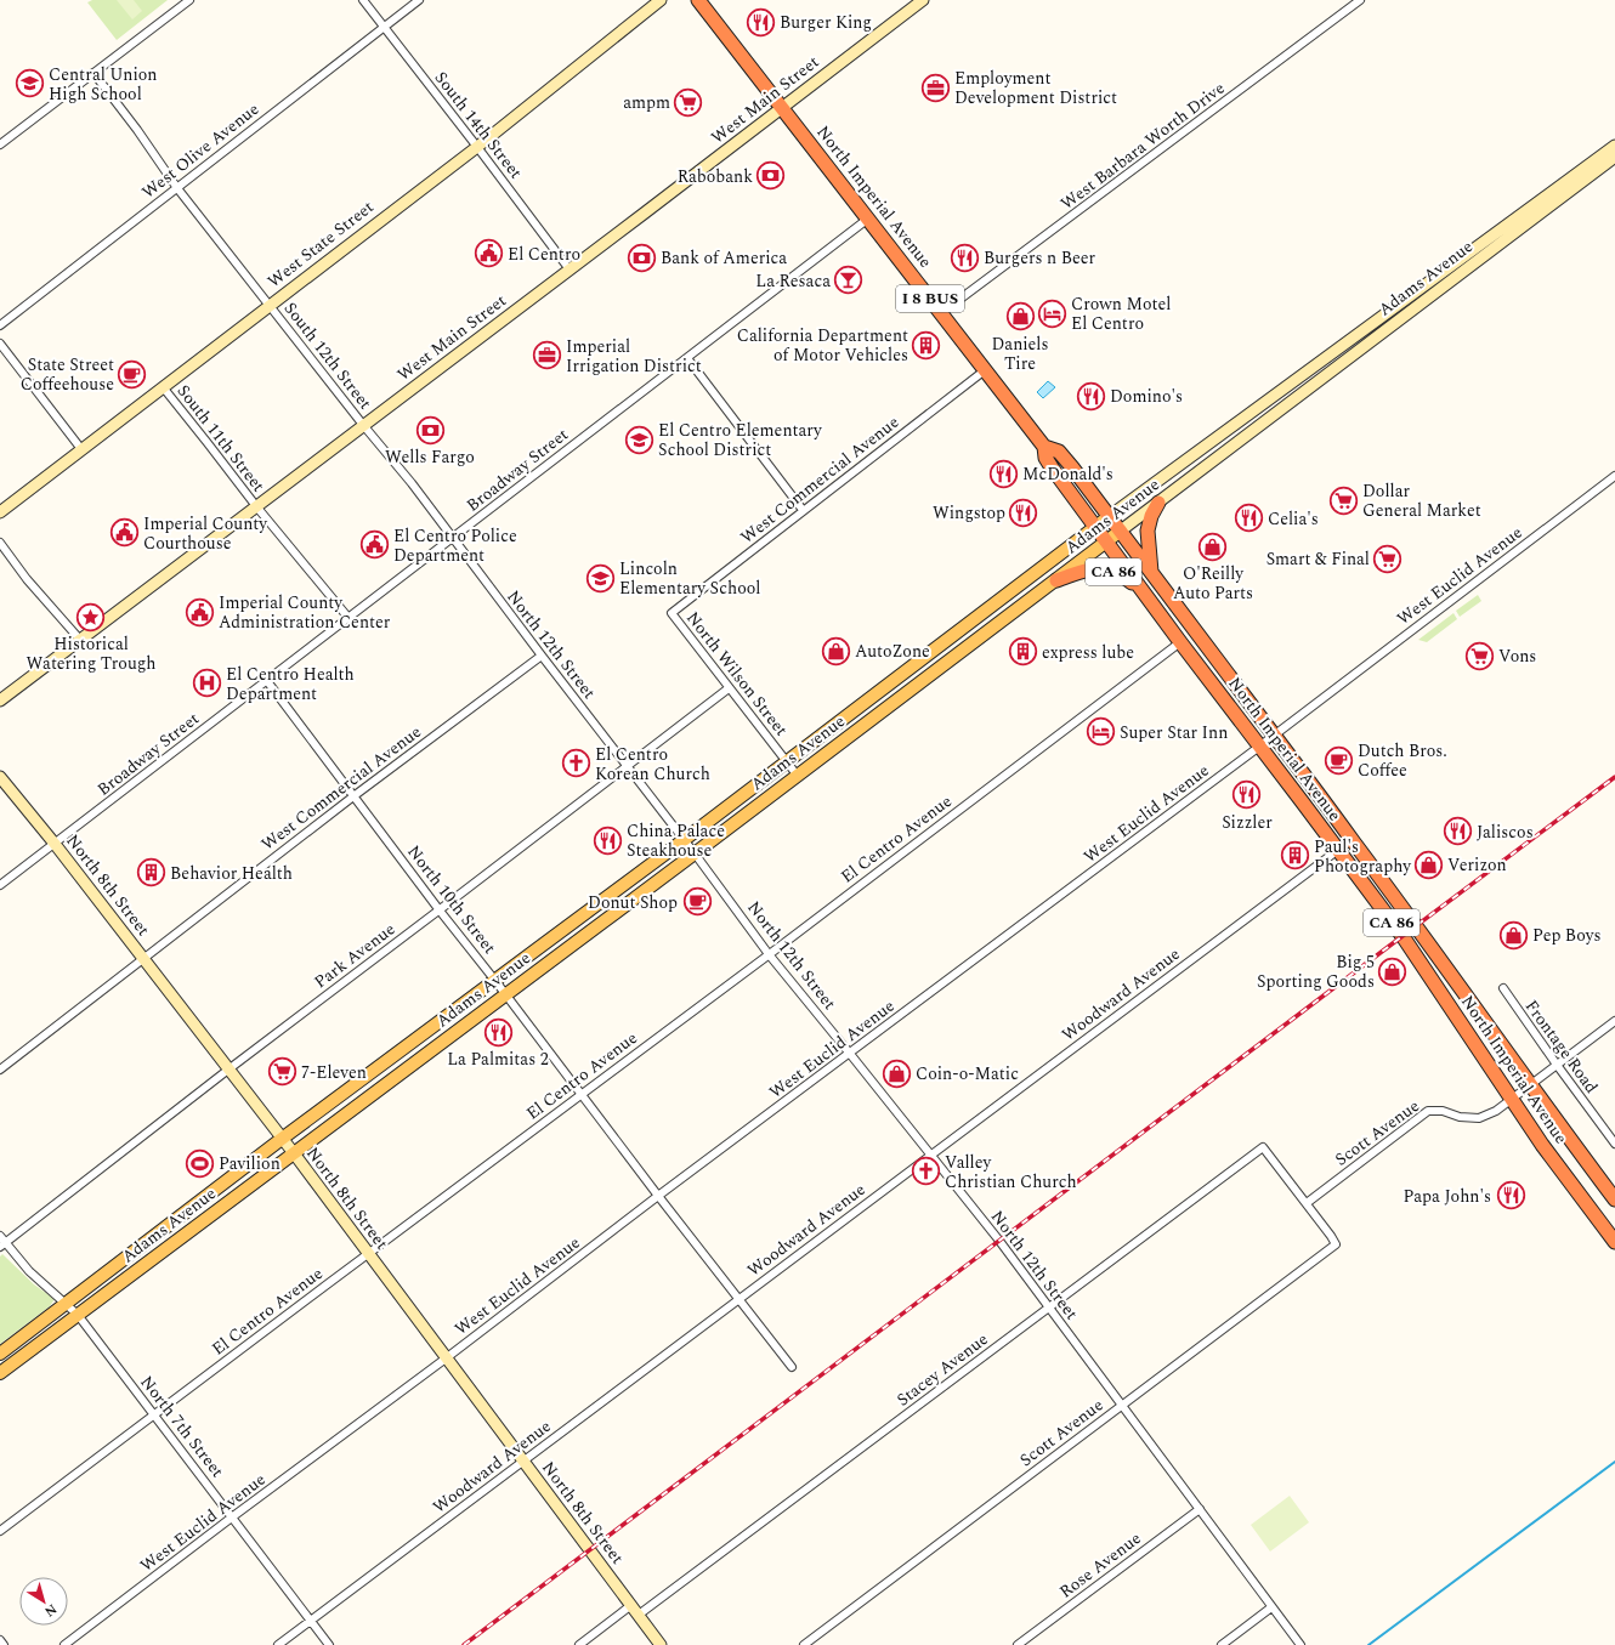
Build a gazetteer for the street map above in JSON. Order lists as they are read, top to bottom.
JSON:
{
  "streets": {
    "highway": ["North Imperial Avenue", "I 8 BUS", "CA 86"],
    "main road": ["Adams Avenue"],
    "street": [
      "West Main Street",
      "South 14th Street",
      "West Barbara Worth Drive",
      "West Olive Avenue",
      "West State Street",
      "South 12th Street",
      "South 11th Street",
      "Broadway Street",
      "West Commercial Avenue",
      "West Euclid Avenue",
      "North 12th Street",
      "North Wilson Street",
      "El Centro Avenue",
      "North 8th Street",
      "North 10th Street",
      "Park Avenue",
      "Woodward Avenue",
      "Frontage Road",
      "Scott Avenue",
      "Stacey Avenue",
      "North 7th Street",
      "Rose Avenue"
    ]
  },
  "crossings": [
    ["West Main Street", "South 14th Street"],
    ["West Main Street", "North Imperial Avenue"],
    ["West Main Street", "I 8 BUS"],
    ["West Main Street", "South 12th Street"],
    ["West Main Street", "South 11th Street"],
    ["West Main Street", "North 12th Street"],
    ["South 14th Street", "West Olive Avenue"],
    ["South 14th Street", "West State Street"],
    ["West Barbara Worth Drive", "North Imperial Avenue"],
    ["West Olive Avenue", "South 12th Street"],
    ["North Imperial Avenue", "Adams Avenue"],
    ["North Imperial Avenue", "I 8 BUS"],
    ["North Imperial Avenue", "Broadway Street"],
    ["North Imperial Avenue", "West Commercial Avenue"],
    ["North Imperial Avenue", "CA 86"],
    ["North Imperial Avenue", "West Euclid Avenue"],
    ["North Imperial Avenue", "El Centro Avenue"],
    ["North Imperial Avenue", "Woodward Avenue"],
    ["North Imperial Avenue", "Scott Avenue"],
    ["West State Street", "South 12th Street"],
    ["West State Street", "South 11th Street"],
    ["Adams Avenue", "CA 86"],
    ["Adams Avenue", "North 12th Street"],
    ["Adams Avenue", "North Wilson Street"],
    ["Adams Avenue", "North 8th Street"],
    ["Adams Avenue", "North 10th Street"],
    ["Adams Avenue", "North 7th Street"],
    ["South 12th Street", "North 12th Street"],
    ["South 11th Street", "Broadway Street"],
    ["Broadway Street", "North 12th Street"],
    ["Broadway Street", "North 8th Street"],
    ["Broadway Street", "North 10th Street"],
    ["West Commercial Avenue", "North 12th Street"],
    ["West Commercial Avenue", "North Wilson Street"],
    ["West Commercial Avenue", "North 8th Street"],
    ["West Commercial Avenue", "North 10th Street"],
    ["West Euclid Avenue", "North 12th Street"],
    ["West Euclid Avenue", "North 8th Street"],
    ["West Euclid Avenue", "North 10th Street"],
    ["West Euclid Avenue", "North 7th Street"],
    ["North 12th Street", "El Centro Avenue"],
    ["North 12th Street", "Park Avenue"],
    ["North 12th Street", "Woodward Avenue"],
    ["North 12th Street", "Scott Avenue"],
    ["North 12th Street", "Stacey Avenue"],
    ["North 12th Street", "Rose Avenue"],
    ["North Wilson Street", "Park Avenue"],
    ["El Centro Avenue", "North 8th Street"],
    ["El Centro Avenue", "North 10th Street"],
    ["El Centro Avenue", "North 7th Street"],
    ["North 8th Street", "Park Avenue"],
    ["North 8th Street", "Woodward Avenue"],
    ["North 8th Street", "Stacey Avenue"],
    ["North 10th Street", "Park Avenue"],
    ["North 10th Street", "Woodward Avenue"],
    ["Park Avenue", "North 7th Street"],
    ["Woodward Avenue", "North 7th Street"],
    ["Frontage Road", "Scott Avenue"],
    ["Scott Avenue", "Stacey Avenue"]
  ],
  "places": {
    "restaurant": [
      "Burger King",
      "Burgers n Beer",
      "Domino's",
      "McDonald's",
      "Wingstop",
      "Celia's",
      "Sizzler",
      "Jaliscos",
      "China Palace Steakhouse",
      "La Palmitas 2",
      "Papa John's"
    ],
    "school or university": ["Central Union High School", "El Centro Elementary School District", "Lincoln Elementary School"],
    "office": ["Employment Development District", "Imperial Irrigation District"],
    "supermarket": [
      "ampm",
      "Dollar General Market",
      "Smart & Final",
      "Vons",
      "7-Eleven"
    ],
    "bank": ["Rabobank", "Bank of America", "Wells Fargo"],
    "public building": [
      "El Centro",
      "Imperial County Courthouse",
      "El Centro Police Department",
      "Imperial County Administration Center"
    ],
    "bar": ["La Resaca"],
    "hotel": ["Crown Motel El Centro", "Super Star Inn"],
    "shop": [
      "Daniels Tire",
      "O'Reilly Auto Parts",
      "AutoZone",
      "Verizon",
      "Pep Boys",
      "Big 5 Sporting Goods",
      "Coin-o-Matic"
    ],
    "building": [
      "California Department of Motor Vehicles",
      "express lube",
      "Paul's Photography",
      "Behavior Health"
    ],
    "cafe": ["State Street Coffeehouse", "Dutch Bros. Coffee", "Donut Shop"],
    "place": ["Historical Watering Trough"],
    "hospital": ["El Centro Health Department"],
    "church": ["El Centro Korean Church", "Valley Christian Church"],
    "sports": ["Pavilion"]
  },
  "north": "bottom right"
}
